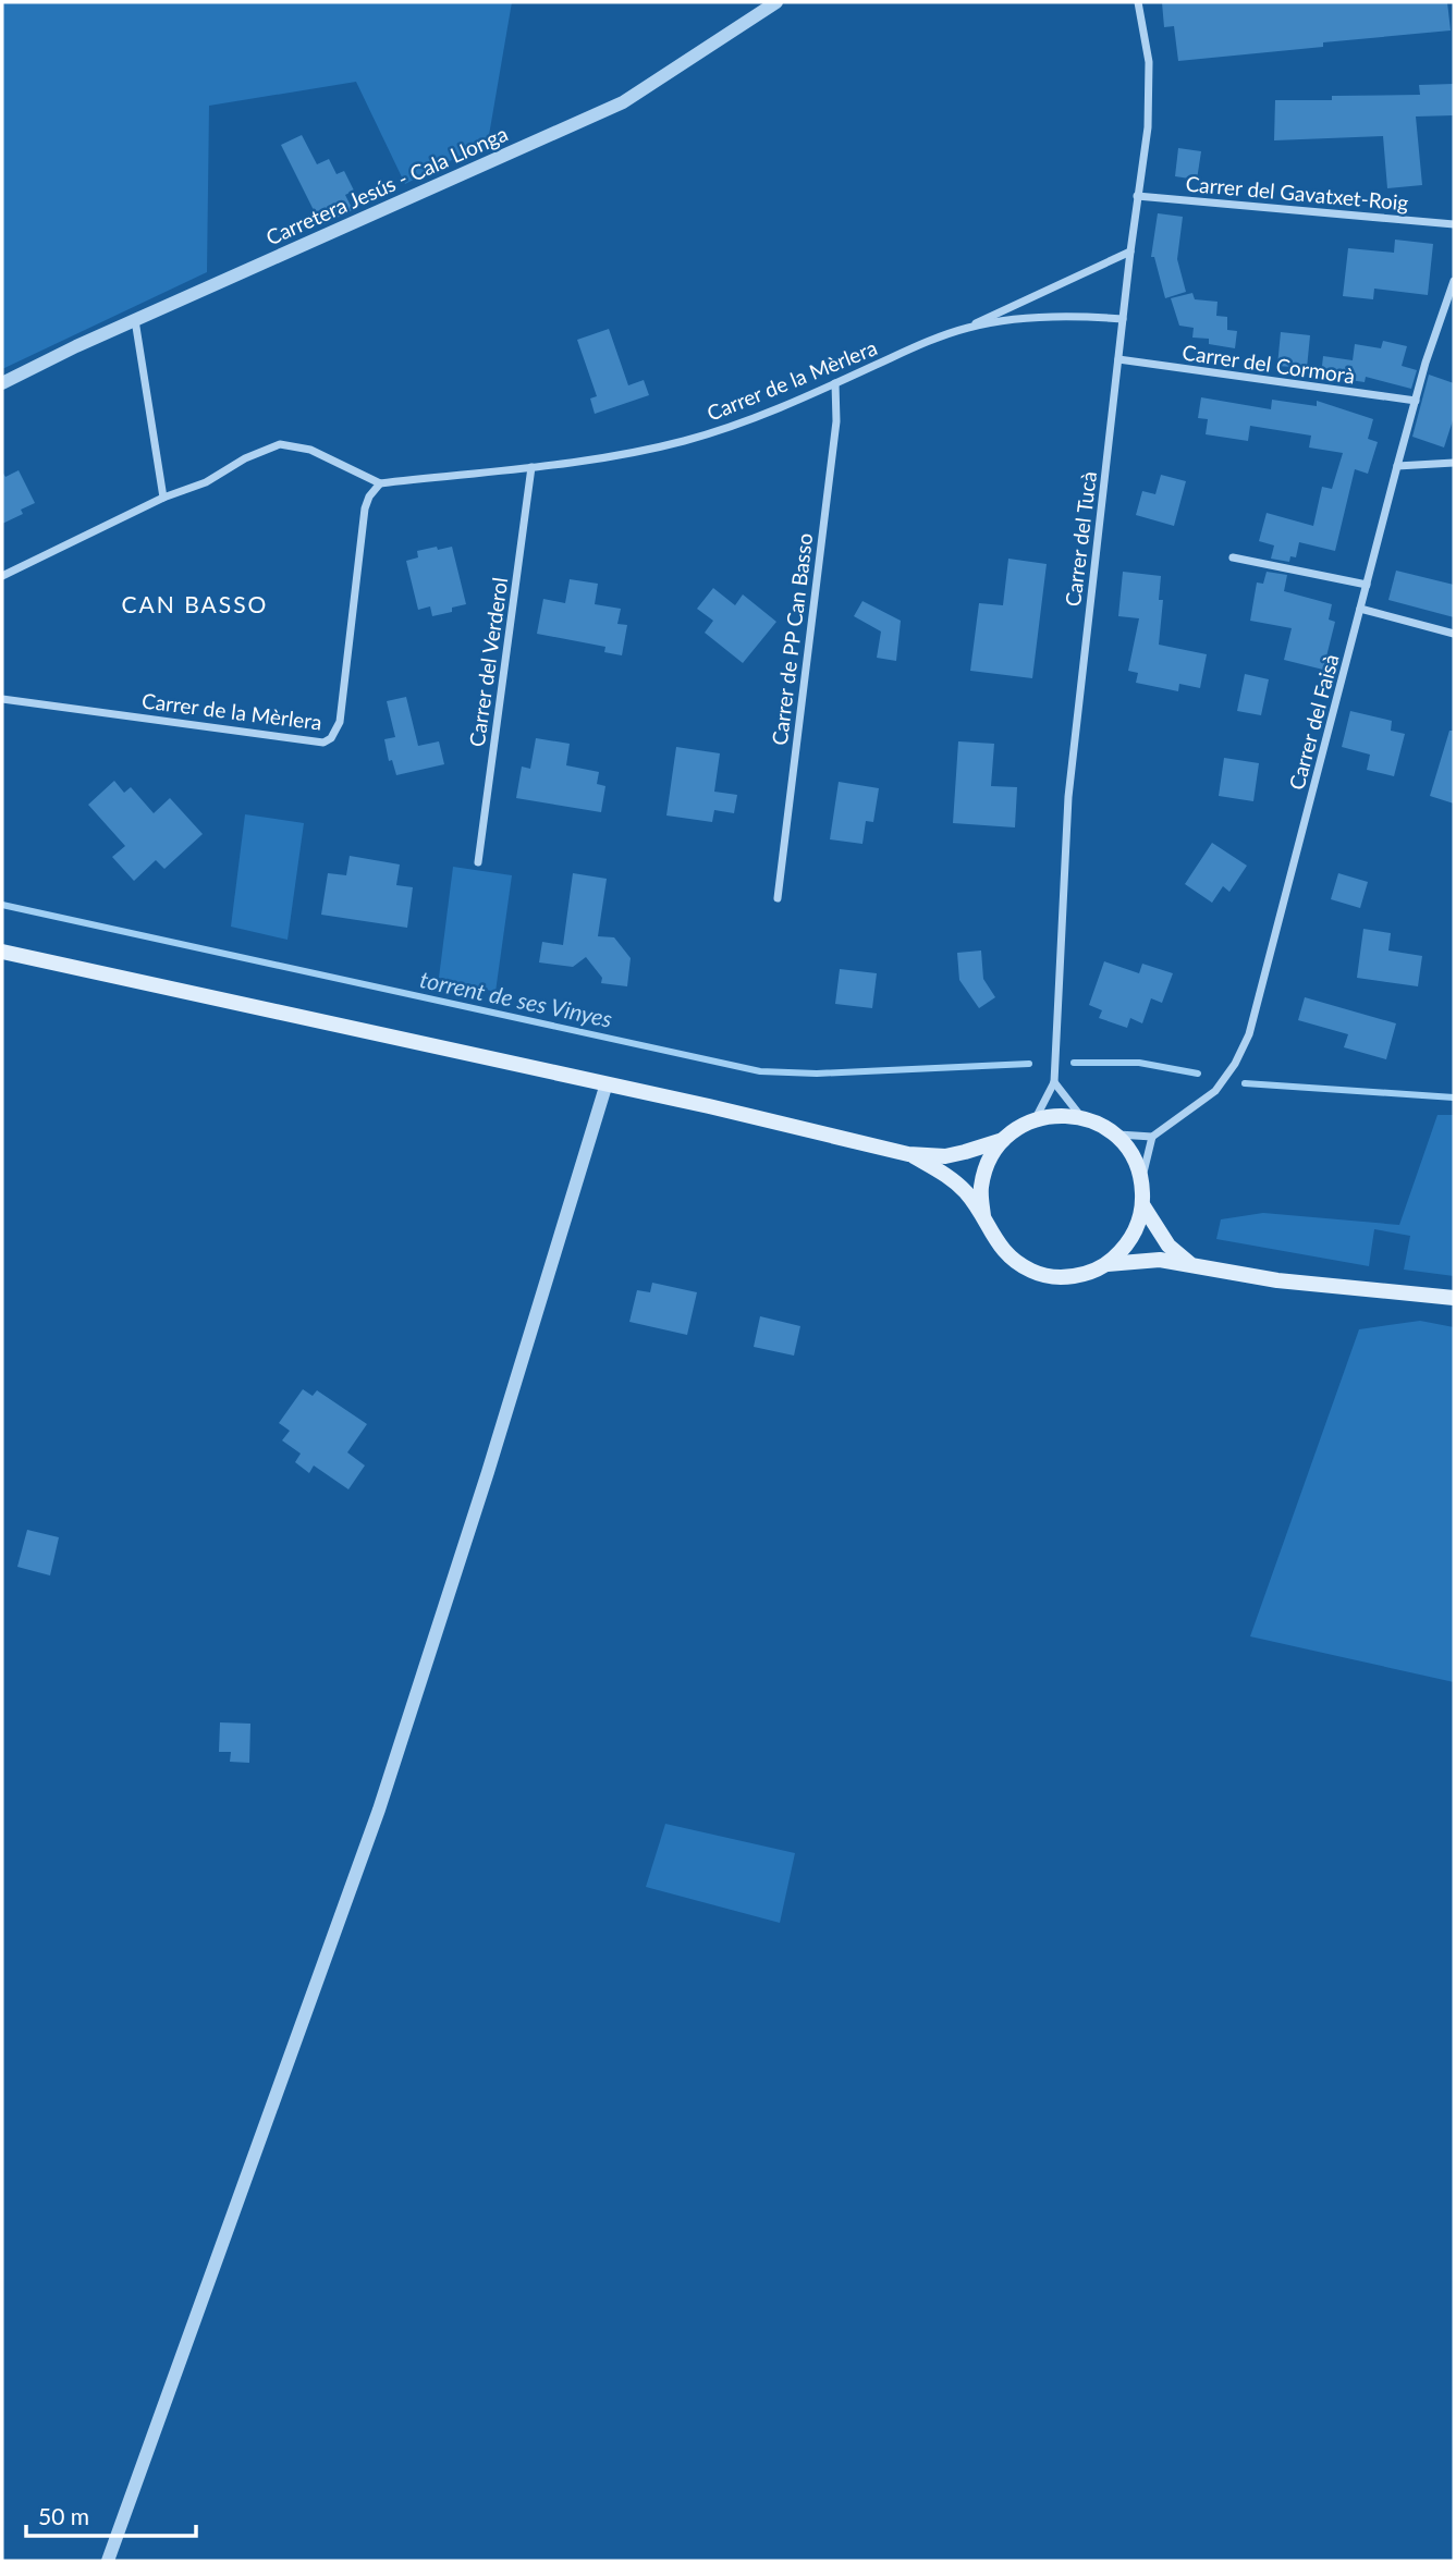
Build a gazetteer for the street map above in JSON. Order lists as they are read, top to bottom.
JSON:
{
  "streets": {
    "street": [
      "Carretera Jesús - Cala Llonga",
      "Carrer del Gavatxet-Roig",
      "Carrer del Cormorà",
      "Carrer de la Mèrlera",
      "Carrer del Tucà",
      "Carrer de PP Can Basso",
      "Carrer del Verderol",
      "Carrer del Faisà"
    ]
  },
  "crossings": [
    ["Carrer del Gavatxet-Roig", "Carrer del Tucà"],
    ["Carrer del Cormorà", "Carrer del Tucà"],
    ["Carrer del Cormorà", "Carrer del Faisà"],
    ["Carrer de la Mèrlera", "Carrer del Tucà"],
    ["Carrer de la Mèrlera", "Carrer de PP Can Basso"],
    ["Carrer de la Mèrlera", "Carrer del Verderol"]
  ],
  "districts": ["CAN BASSO"],
  "water": ["torrent de ses Vinyes"],
  "scale_bar": "50 m"
}
